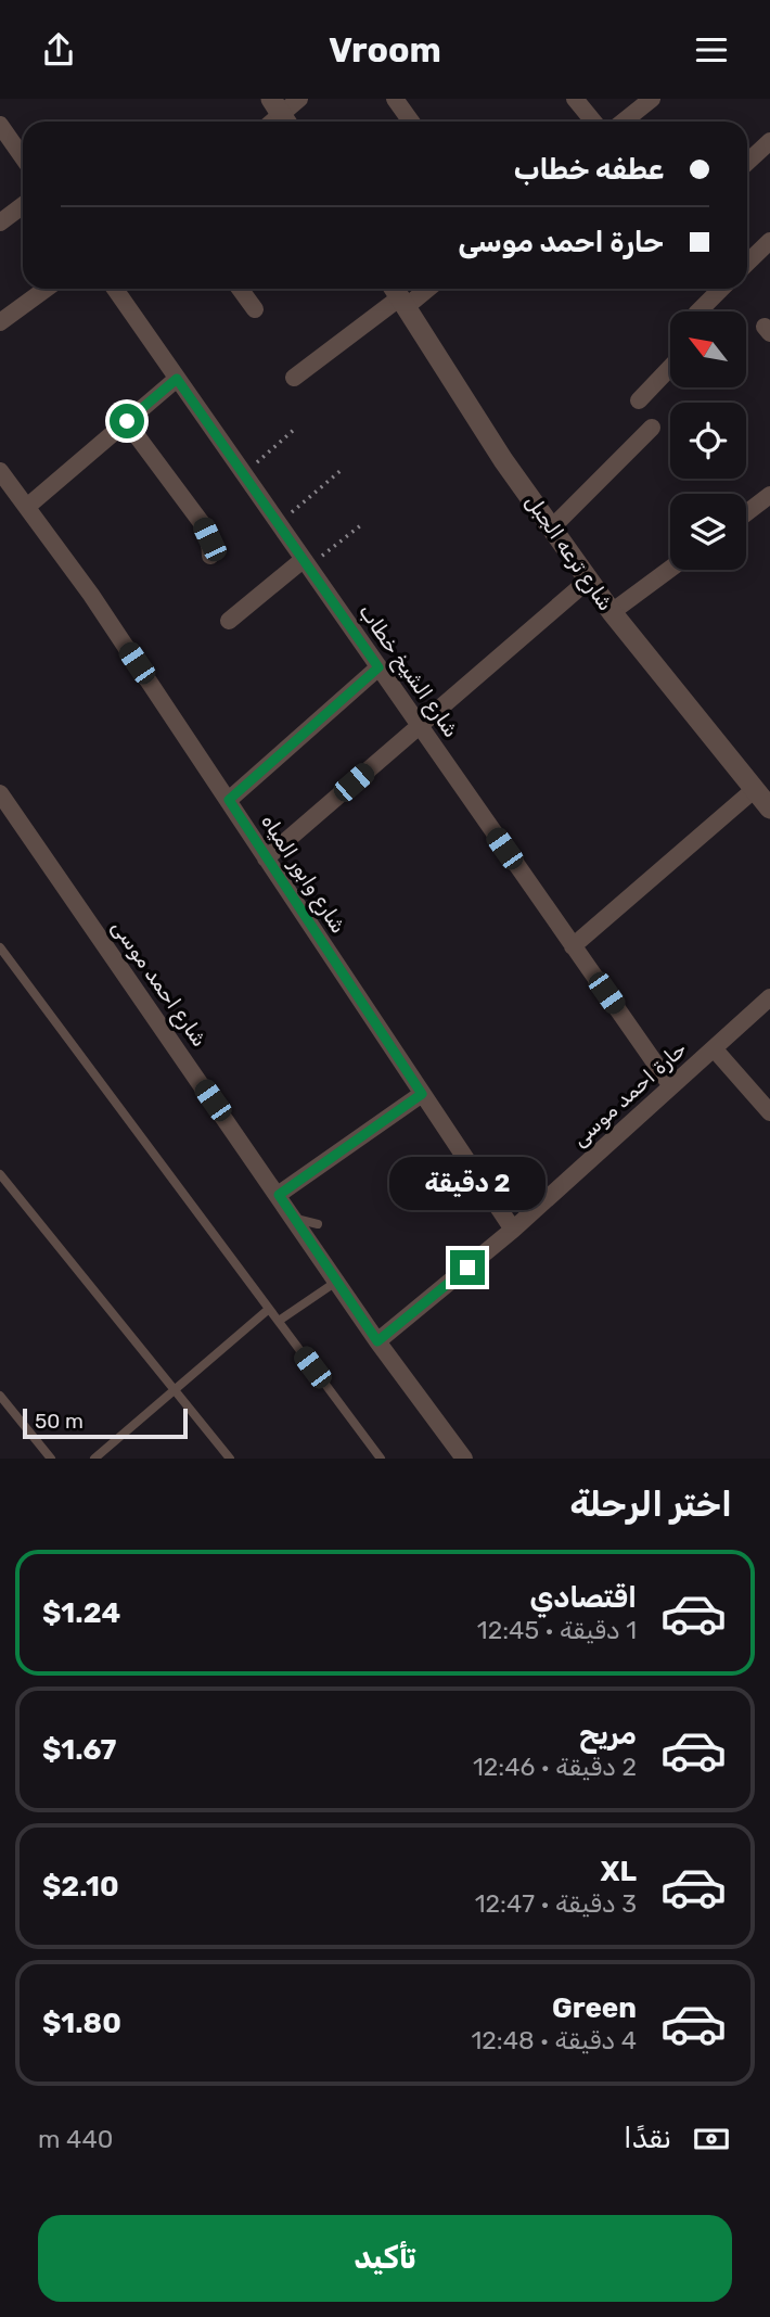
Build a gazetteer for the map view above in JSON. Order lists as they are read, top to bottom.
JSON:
{
  "streets": {
    "street": [
      "شارع ترعه الجبل",
      "شارع الشيخ خطاب",
      "شارع وابور المياه",
      "شارع احمد موسى",
      "حارة احمد موسى"
    ]
  },
  "crossings": [
    ["شارع الشيخ خطاب", "حارة احمد موسى"],
    ["شارع وابور المياه", "حارة احمد موسى"],
    ["شارع احمد موسى", "حارة احمد موسى"]
  ],
  "scale_bar": "50 m",
  "north": "top left",
  "page": {
    "header": "Vroom",
    "banner": ["عطفه خطاب", "حارة احمد موسى"],
    "bubble": "2 دقيقة",
    "scale": "50 m",
    "heading": "اختر الرحلة",
    "list": [
      {
        "name": "اقتصادي",
        "note": "1 دقيقة · 12:45",
        "value": "$1.24"
      },
      {
        "name": "مريح",
        "note": "2 دقيقة · 12:46",
        "value": "$1.67"
      },
      {
        "name": "XL",
        "note": "3 دقيقة · 12:47",
        "value": "$2.10"
      },
      {
        "name": "Green",
        "note": "4 دقيقة · 12:48",
        "value": "$1.80"
      }
    ],
    "pay": ["نقدًا", "440 m"],
    "buttons": "تأكيد"
  }
}
